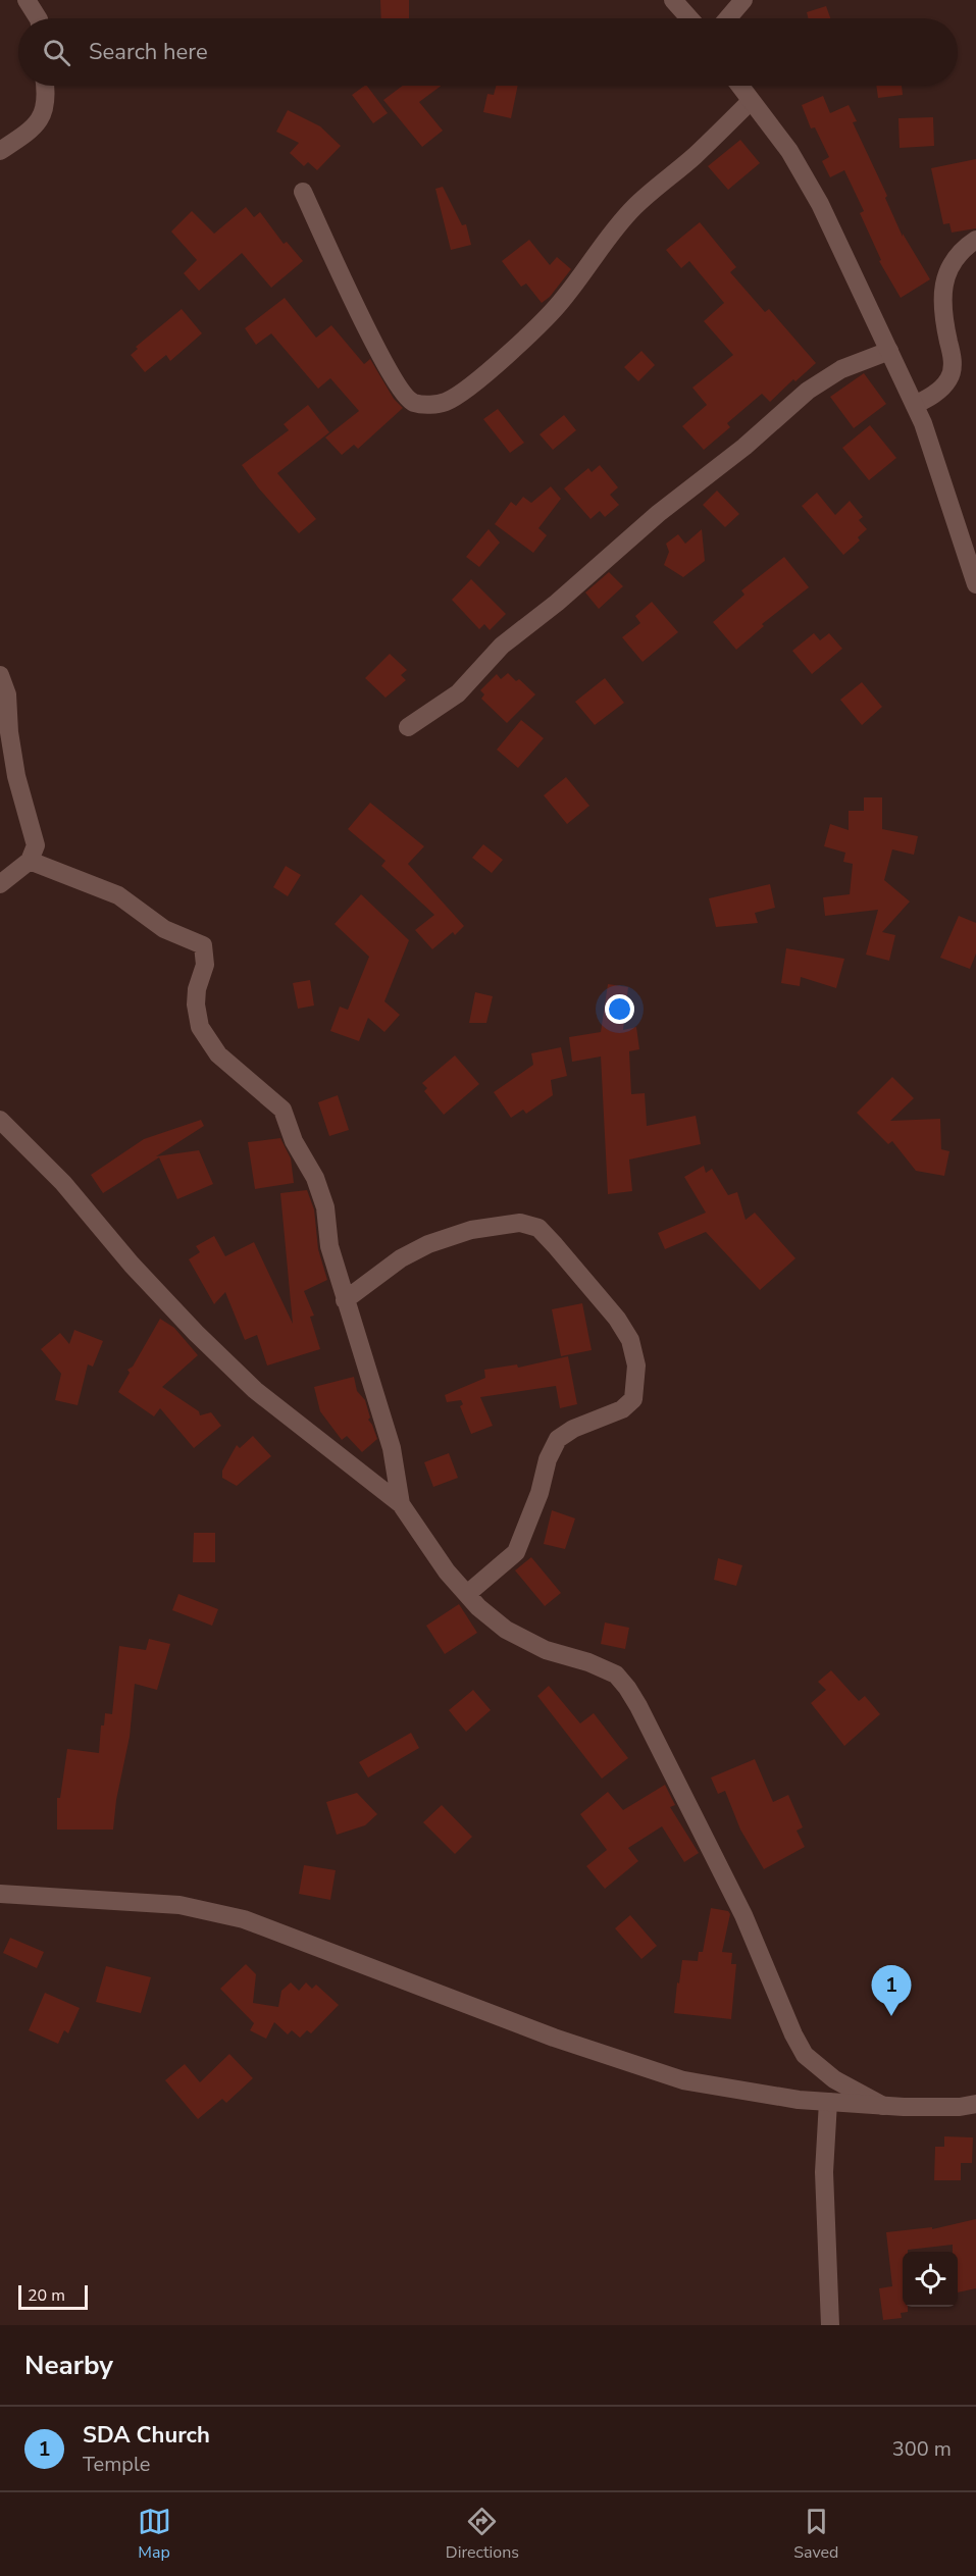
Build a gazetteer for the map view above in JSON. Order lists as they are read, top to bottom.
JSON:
{
  "scale_bar": "20 m",
  "page": {
    "search": "Search here",
    "pins": "1",
    "scale": "20 m",
    "heading": "Nearby",
    "list": [
      {
        "mark": "1",
        "name": "SDA Church",
        "note": "Temple",
        "value": "300 m"
      }
    ],
    "nav": ["Map", "Directions", "Saved"]
  }
}
